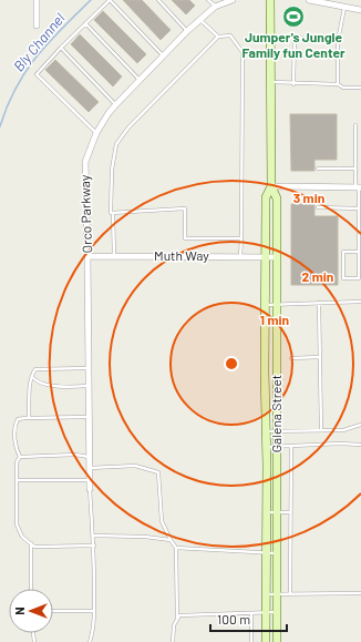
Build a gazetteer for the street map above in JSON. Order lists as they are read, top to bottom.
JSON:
{
  "streets": {
    "street": ["Orco Parkway", "Muth Way", "Galena Street"]
  },
  "crossings": [
    ["Orco Parkway", "Muth Way"],
    ["Muth Way", "Galena Street"]
  ],
  "water": ["Bly Channel"],
  "places": {
    "sports": ["Jumper's Jungle Family fun Center"]
  },
  "scale_bar": "100 m",
  "north": "left",
  "rings": ["3 min", "2 min", "1 min"]
}
